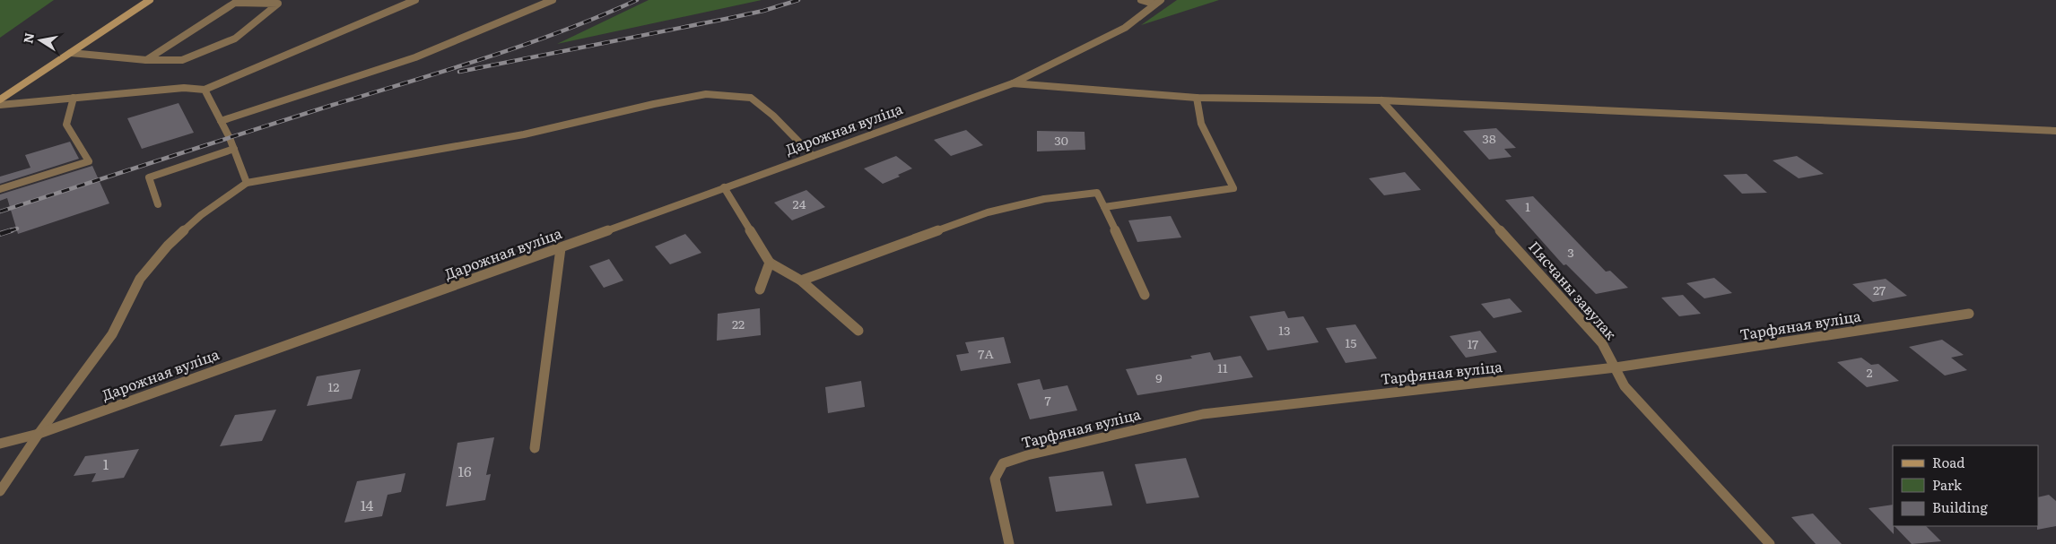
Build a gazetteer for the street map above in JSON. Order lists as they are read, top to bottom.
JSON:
{
  "streets": {
    "street": ["Дарожная вуліца", "Пясчаны завулак", "Тарфяная вуліца"]
  },
  "crossings": [
    ["Пясчаны завулак", "Тарфяная вуліца"]
  ],
  "house_numbers": [
    "38",
    "30",
    "24",
    "1",
    "3",
    "27",
    "22",
    "13",
    "15",
    "17",
    "7А",
    "11",
    "2",
    "9",
    "12",
    "7",
    "1",
    "16",
    "14"
  ],
  "legend": ["Road", "Park", "Building"],
  "north": "left"
}
